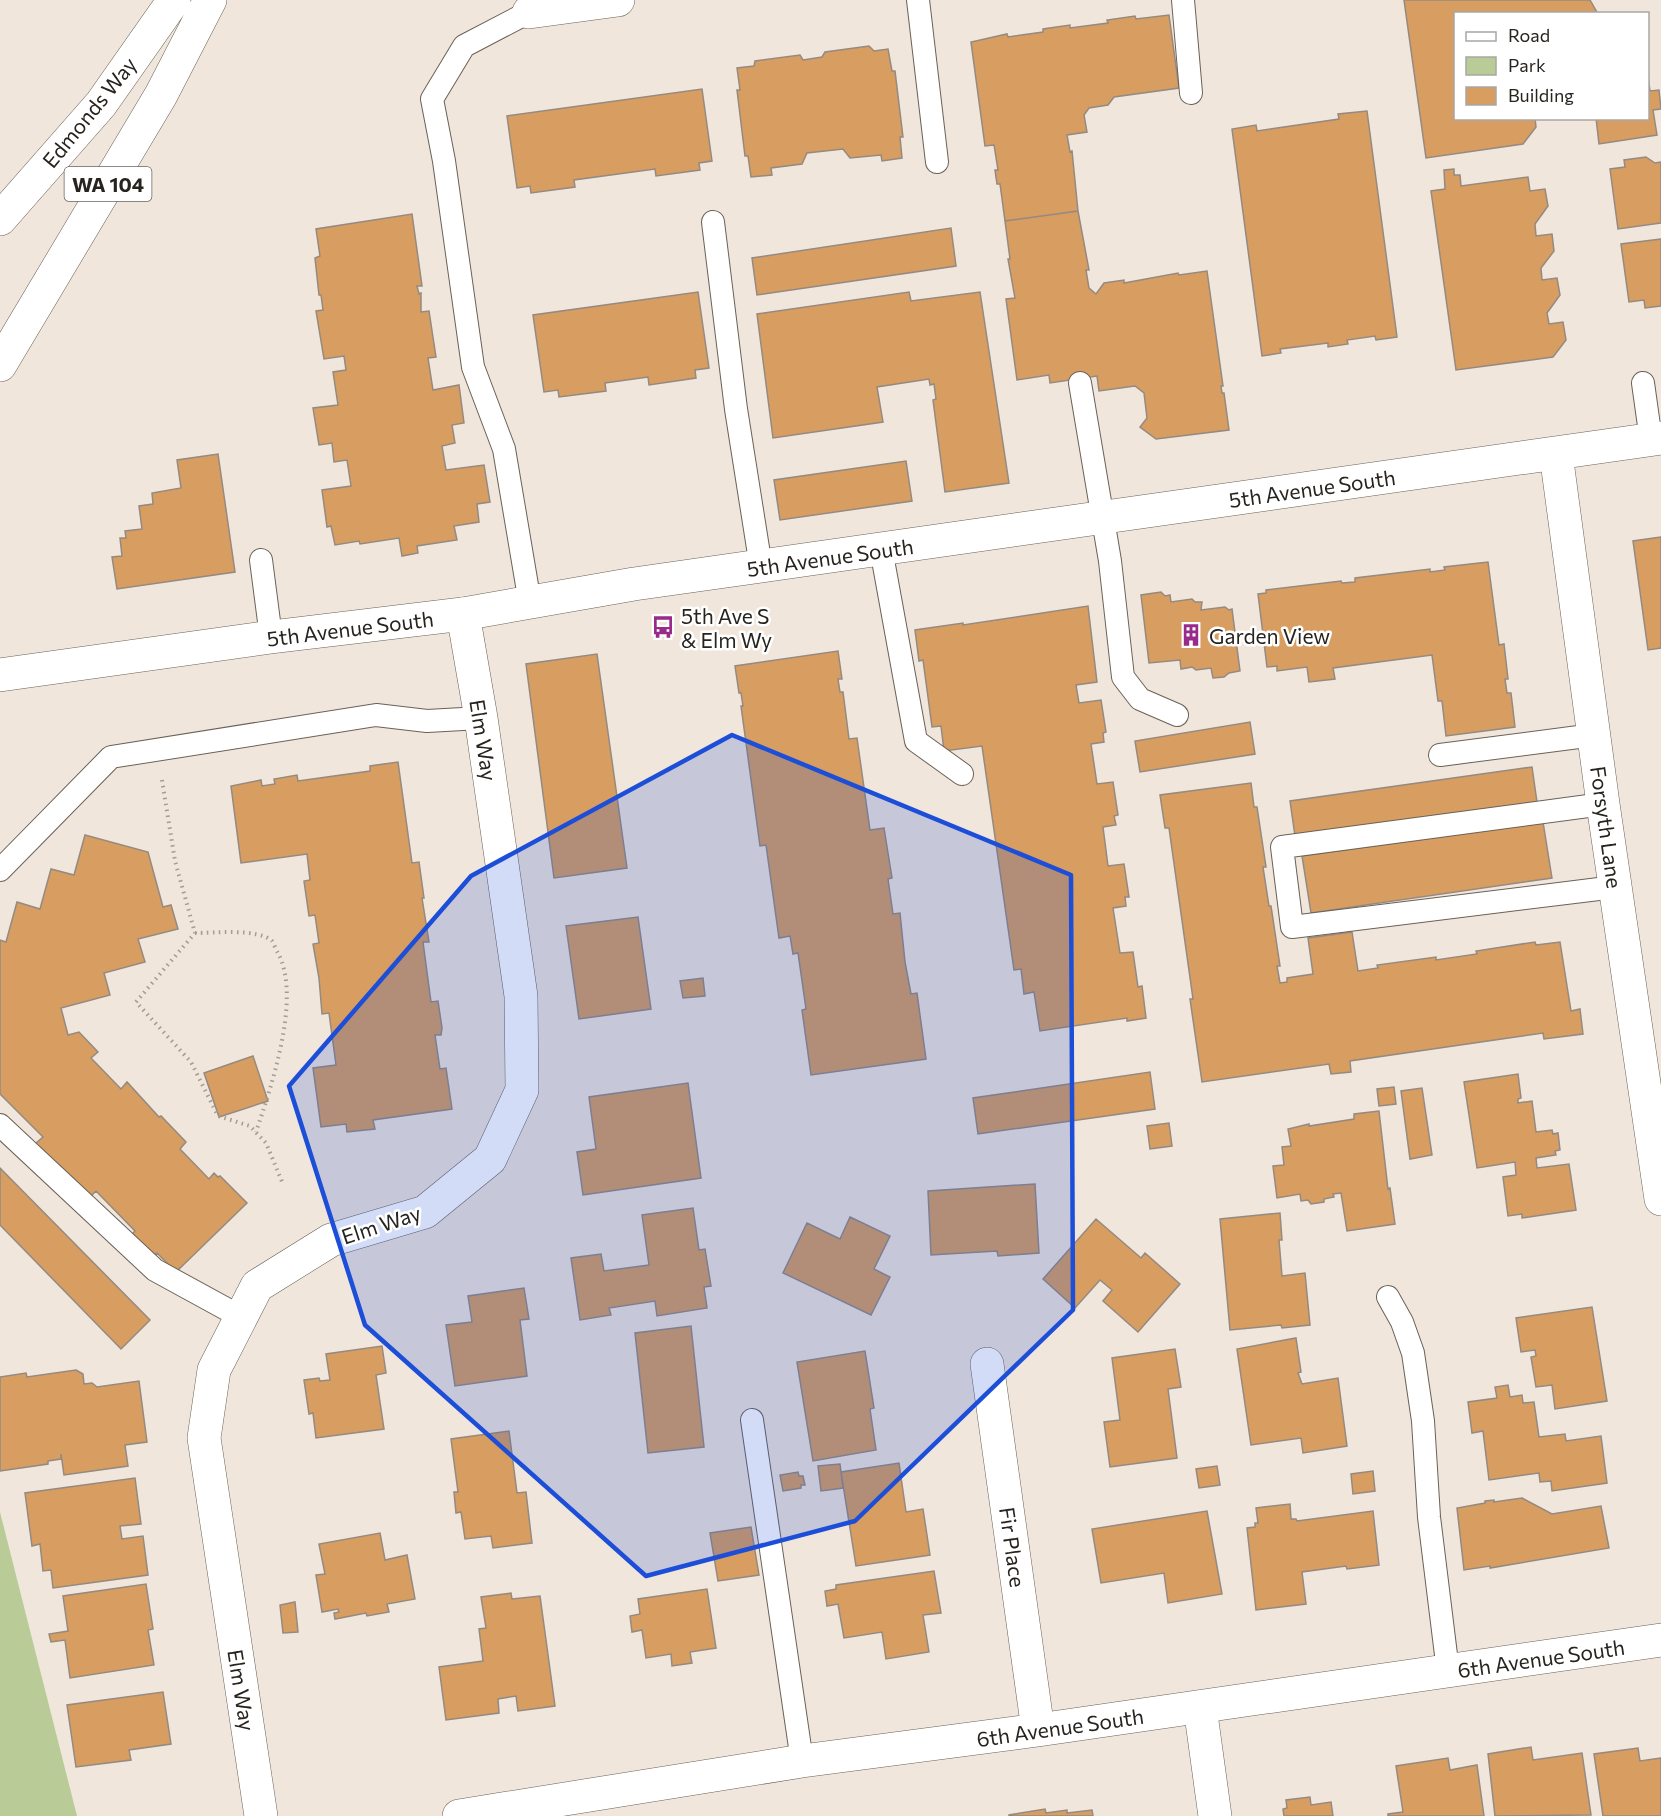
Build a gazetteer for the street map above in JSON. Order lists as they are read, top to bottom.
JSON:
{
  "streets": {
    "street": [
      "Edmonds Way",
      "WA 104",
      "5th Avenue South",
      "Elm Way",
      "Forsyth Lane",
      "Fir Place",
      "6th Avenue South"
    ]
  },
  "crossings": [
    ["5th Avenue South", "Elm Way"],
    ["5th Avenue South", "Forsyth Lane"],
    ["Fir Place", "6th Avenue South"]
  ],
  "places": {
    "bus stop": ["5th Ave S & Elm Wy"],
    "building": ["Garden View"]
  },
  "legend": ["Road", "Park", "Building"]
}
